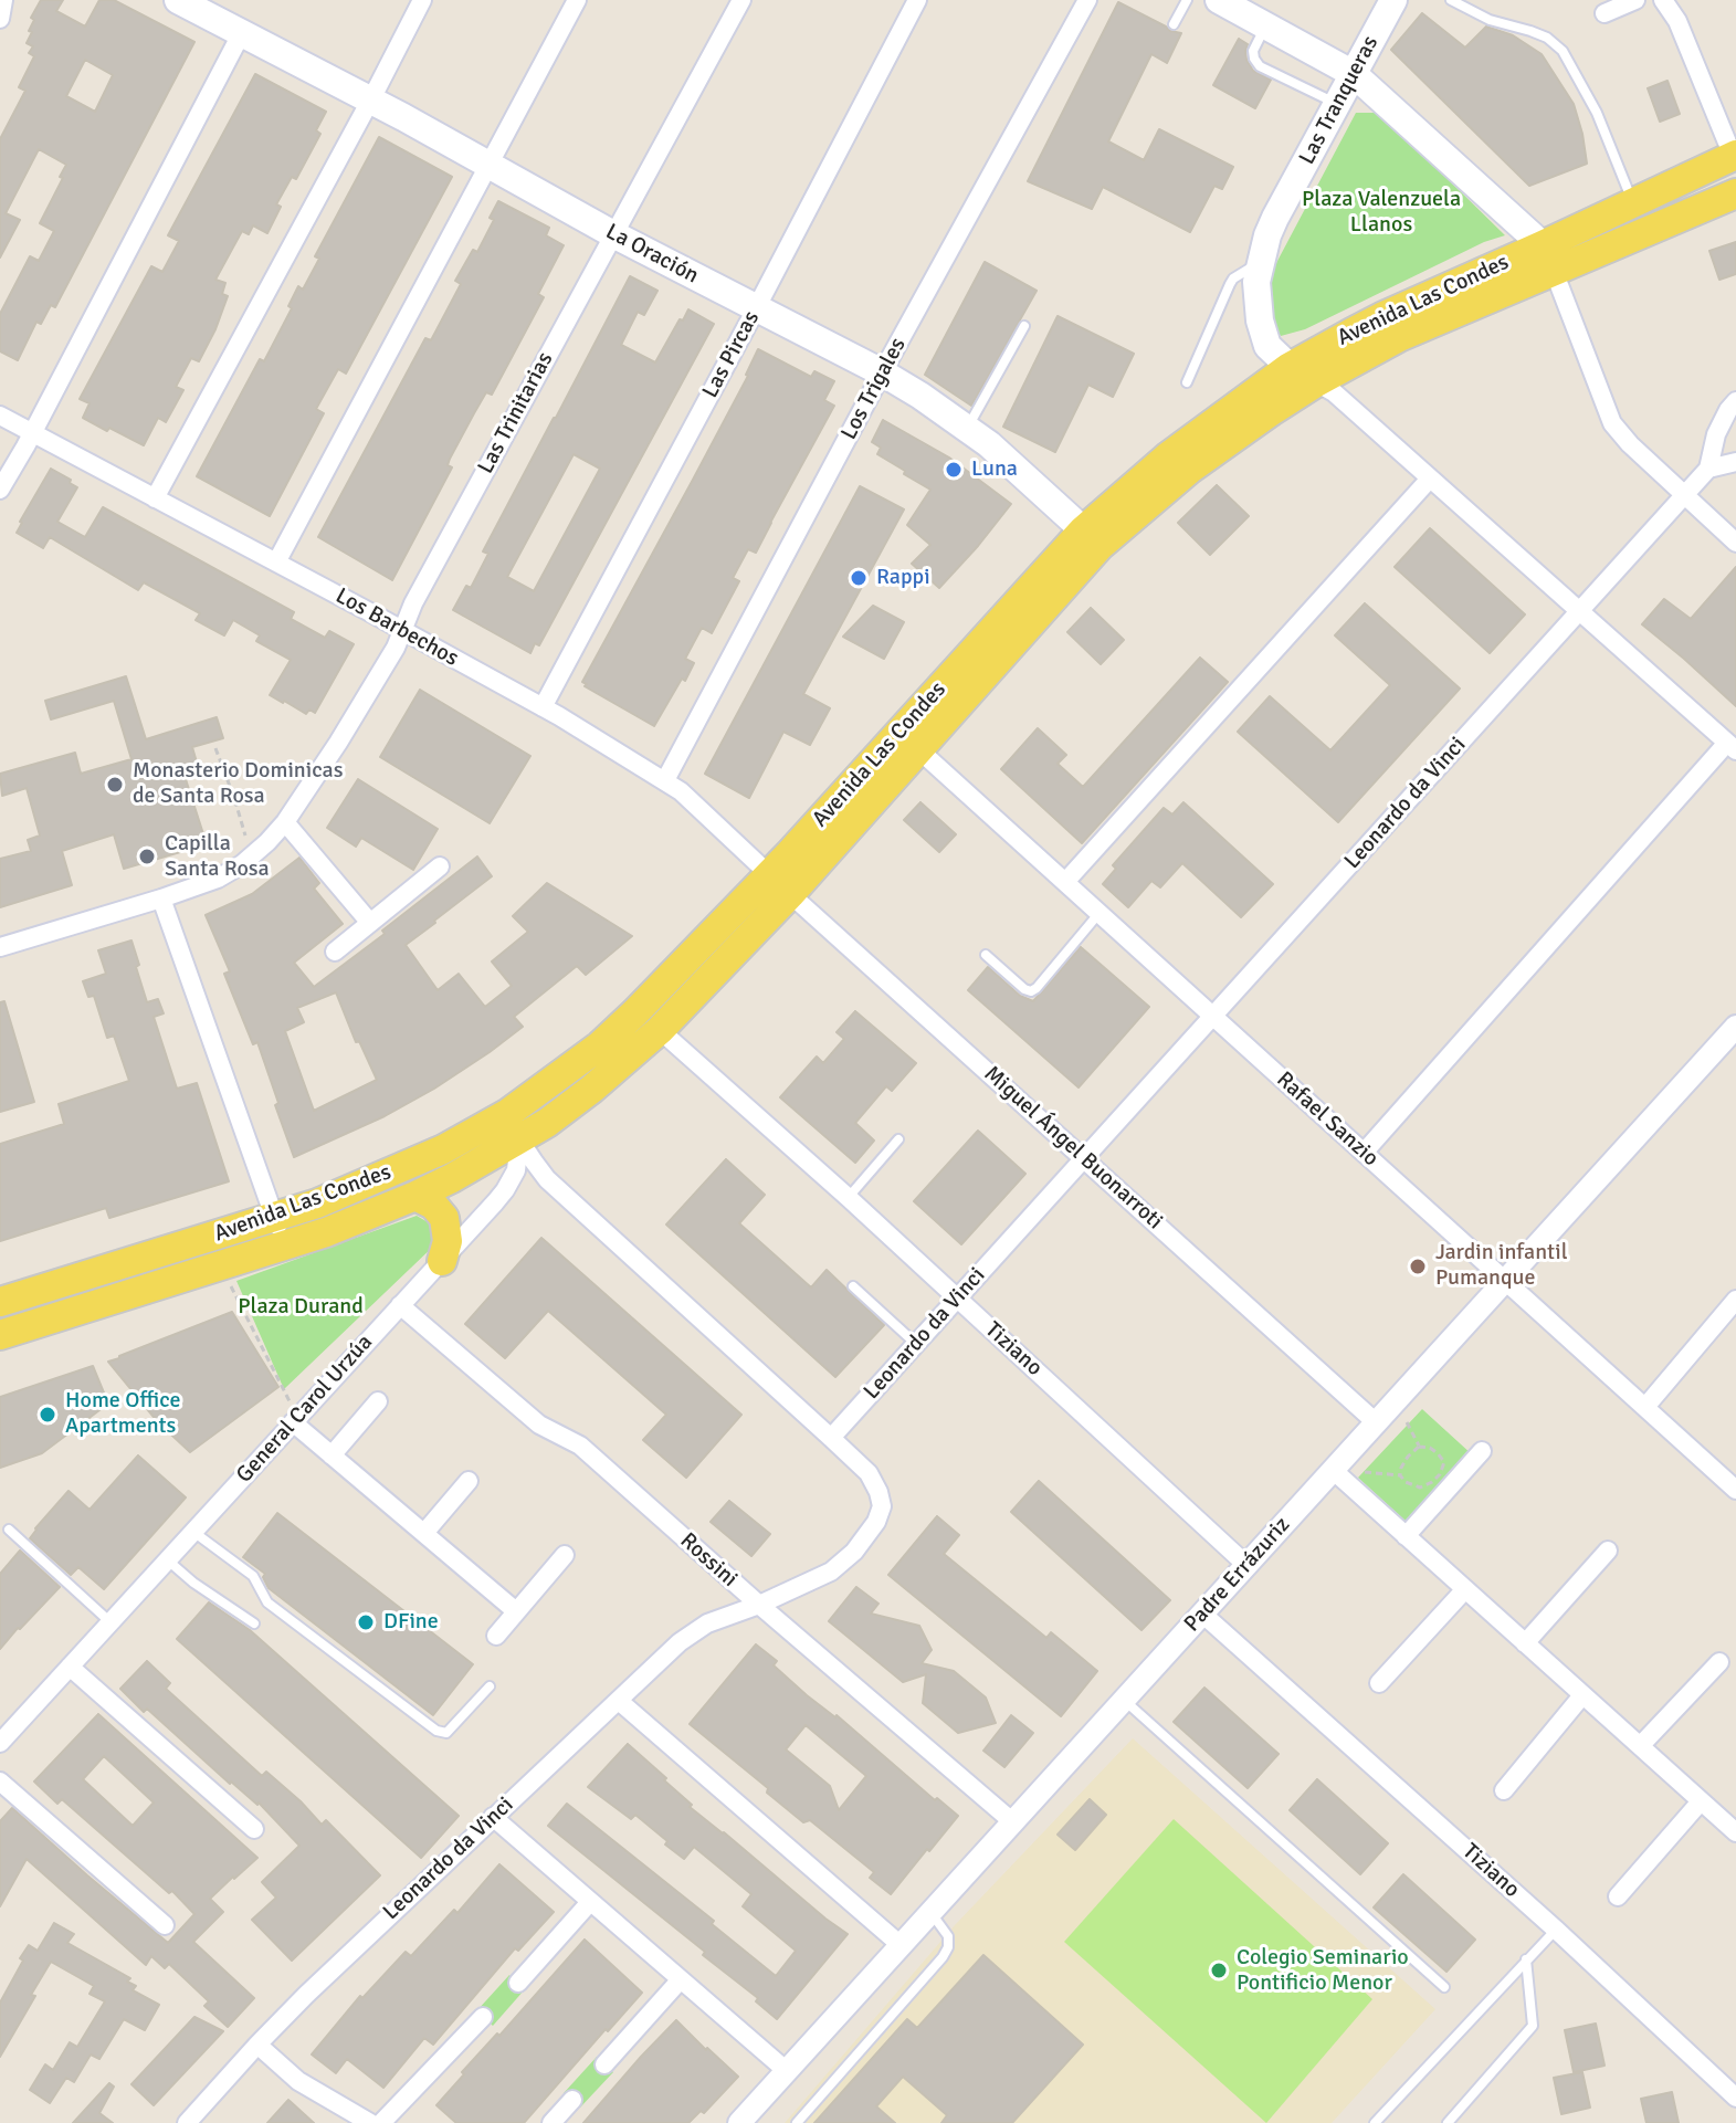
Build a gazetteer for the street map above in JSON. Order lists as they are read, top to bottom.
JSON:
{
  "streets": {
    "main road": ["Las Tranqueras", "La Oración", "Avenida Las Condes"],
    "street": [
      "Las Pircas",
      "Los Trigales",
      "Las Trinitarias",
      "Los Barbechos",
      "Leonardo da Vinci",
      "Rafael Sanzio",
      "Miguel Ángel Buonarroti",
      "Tiziano",
      "General Carol Urzúa",
      "Rossini",
      "Padre Errázuriz"
    ]
  },
  "crossings": [
    ["Las Tranqueras", "Avenida Las Condes"],
    ["La Oración", "Avenida Las Condes"],
    ["La Oración", "Las Pircas"],
    ["La Oración", "Los Trigales"],
    ["La Oración", "Las Trinitarias"],
    ["Avenida Las Condes", "Los Barbechos"],
    ["Avenida Las Condes", "Rafael Sanzio"],
    ["Avenida Las Condes", "Miguel Ángel Buonarroti"],
    ["Avenida Las Condes", "Tiziano"],
    ["Avenida Las Condes", "General Carol Urzúa"],
    ["Las Pircas", "Los Barbechos"],
    ["Los Trigales", "Los Barbechos"],
    ["Las Trinitarias", "Los Barbechos"],
    ["Los Barbechos", "Miguel Ángel Buonarroti"],
    ["Leonardo da Vinci", "Rafael Sanzio"],
    ["Leonardo da Vinci", "Miguel Ángel Buonarroti"],
    ["Leonardo da Vinci", "Tiziano"],
    ["Leonardo da Vinci", "Rossini"],
    ["Rafael Sanzio", "Padre Errázuriz"],
    ["Miguel Ángel Buonarroti", "Padre Errázuriz"],
    ["Tiziano", "Padre Errázuriz"],
    ["General Carol Urzúa", "Rossini"],
    ["Rossini", "Padre Errázuriz"]
  ],
  "parks": ["Plaza Valenzuela Llanos", "Plaza Durand"],
  "places": [
    "Luna",
    "Rappi",
    "Monasterio Dominicas de Santa Rosa",
    "Capilla Santa Rosa",
    "Jardin infantil Pumanque",
    "Home Office Apartments",
    "DFine",
    "Colegio Seminario Pontificio Menor"
  ]
}
